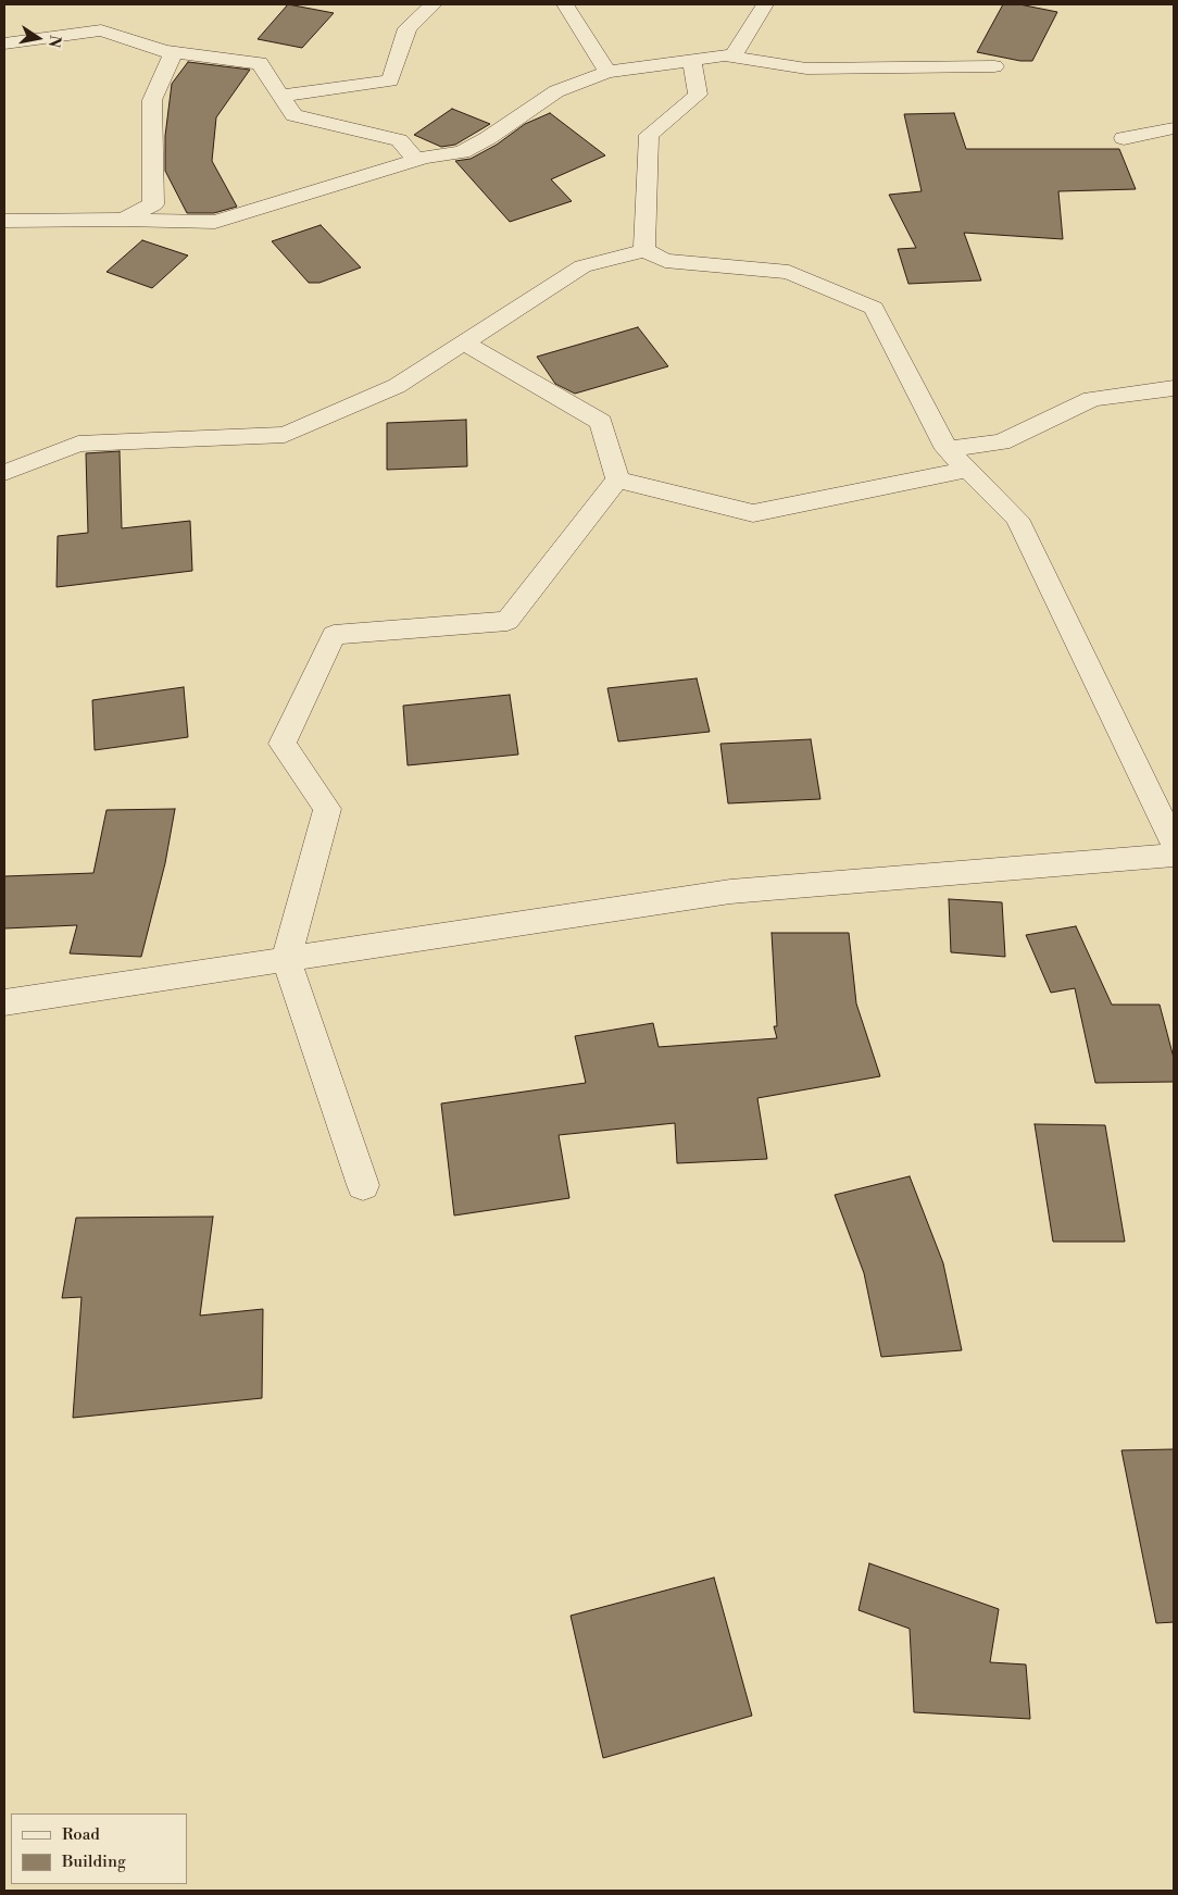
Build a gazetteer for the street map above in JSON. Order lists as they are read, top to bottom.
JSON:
{
  "legend": ["Road", "Building"],
  "north": "right"
}
